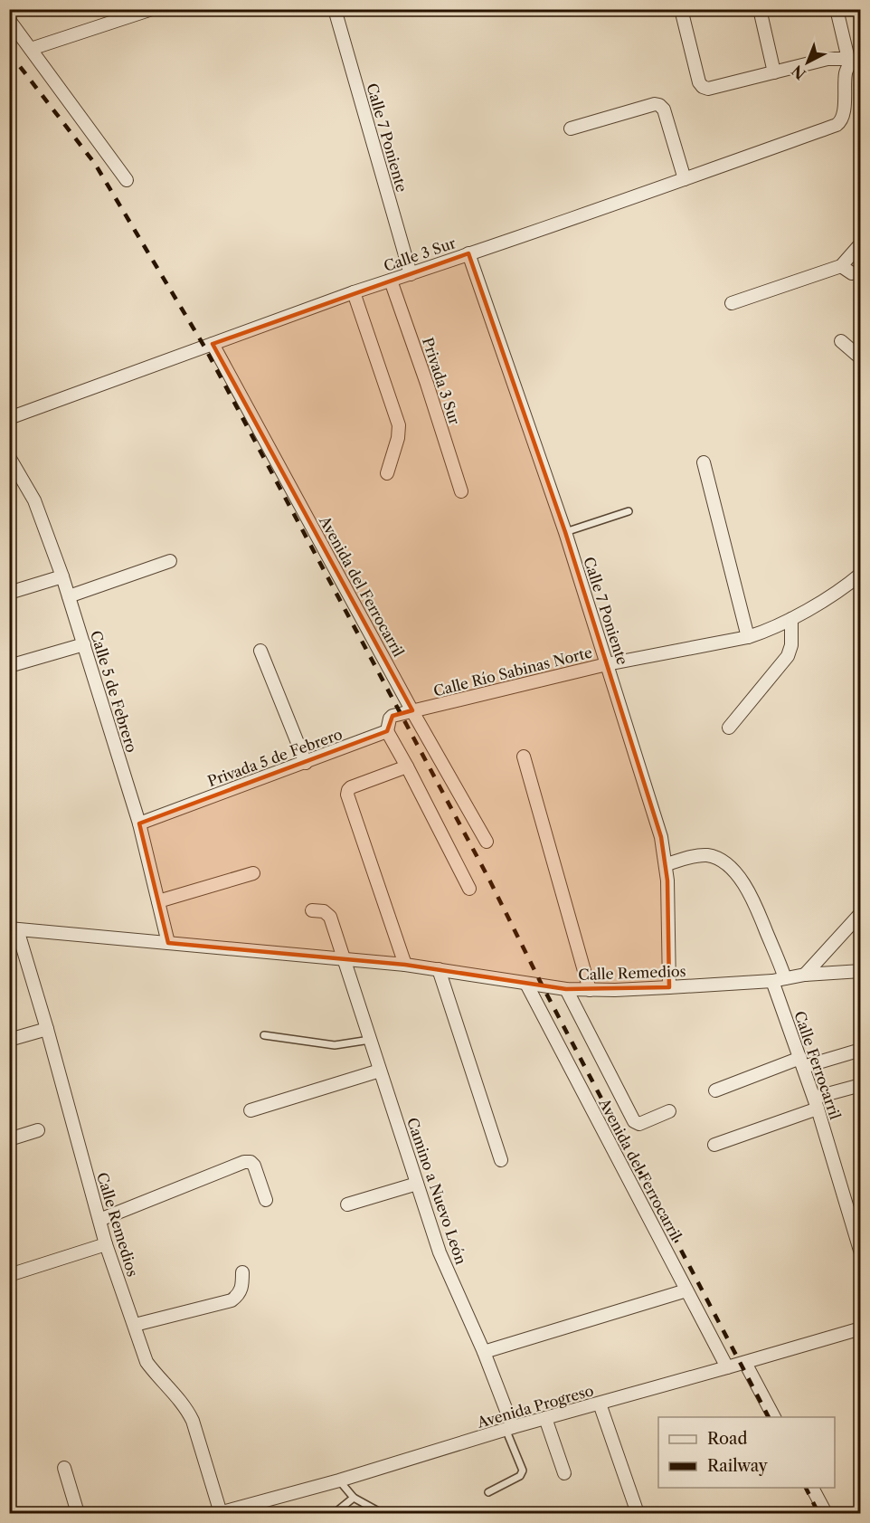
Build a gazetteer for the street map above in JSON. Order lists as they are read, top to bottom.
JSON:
{
  "streets": {
    "street": [
      "Calle 7 Poniente",
      "Calle 3 Sur",
      "Privada 3 Sur",
      "Avenida del Ferrocarril",
      "Calle Río Sabinas Norte",
      "Calle 5 de Febrero",
      "Privada 5 de Febrero",
      "Calle Remedios",
      "Calle Ferrocarril",
      "Camino a Nuevo León",
      "Avenida Progreso"
    ]
  },
  "crossings": [
    ["Calle 7 Poniente", "Calle 3 Sur"],
    ["Calle 7 Poniente", "Calle Río Sabinas Norte"],
    ["Calle 7 Poniente", "Calle Remedios"],
    ["Calle 7 Poniente", "Calle Ferrocarril"],
    ["Calle 3 Sur", "Privada 3 Sur"],
    ["Calle 3 Sur", "Avenida del Ferrocarril"],
    ["Avenida del Ferrocarril", "Calle Río Sabinas Norte"],
    ["Avenida del Ferrocarril", "Privada 5 de Febrero"],
    ["Avenida del Ferrocarril", "Calle Remedios"],
    ["Avenida del Ferrocarril", "Avenida Progreso"],
    ["Calle Río Sabinas Norte", "Privada 5 de Febrero"],
    ["Calle 5 de Febrero", "Privada 5 de Febrero"],
    ["Calle 5 de Febrero", "Calle Remedios"],
    ["Calle Remedios", "Calle Ferrocarril"],
    ["Calle Remedios", "Camino a Nuevo León"],
    ["Calle Remedios", "Avenida Progreso"],
    ["Camino a Nuevo León", "Avenida Progreso"]
  ],
  "legend": ["Road", "Railway"],
  "north": "bottom left"
}
